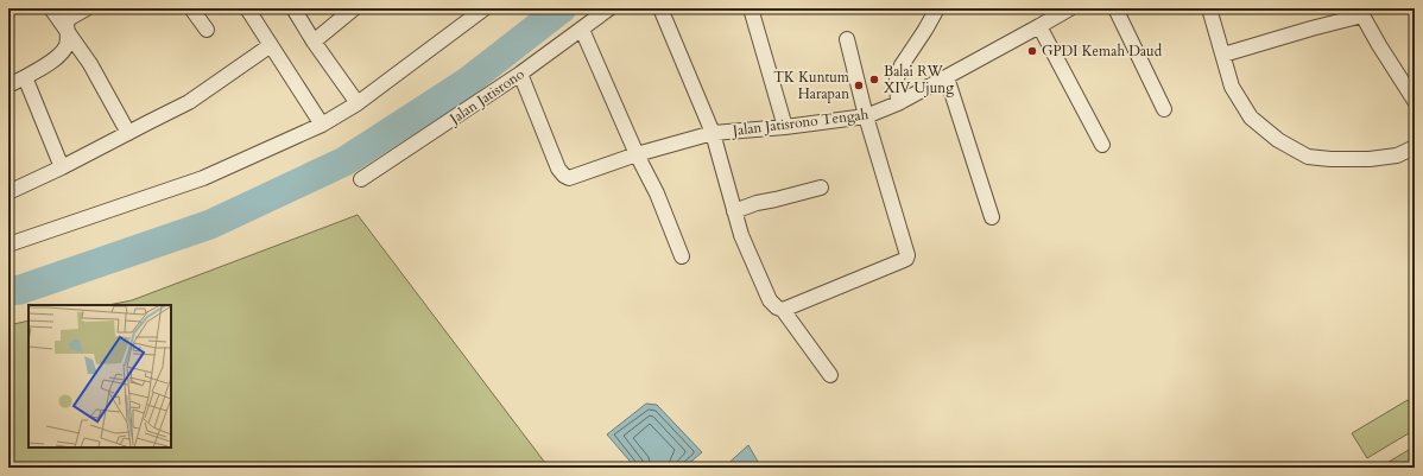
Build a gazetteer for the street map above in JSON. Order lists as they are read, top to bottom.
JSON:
{
  "streets": {
    "street": ["Jalan Jatisrono", "Jalan Jatisrono Tengah"]
  },
  "crossings": [
    ["Jalan Jatisrono", "Jalan Jatisrono Tengah"]
  ],
  "places": ["GPDI Kemah Daud", "Balai RW XIV Ujung", "TK Kuntum Harapan"]
}
